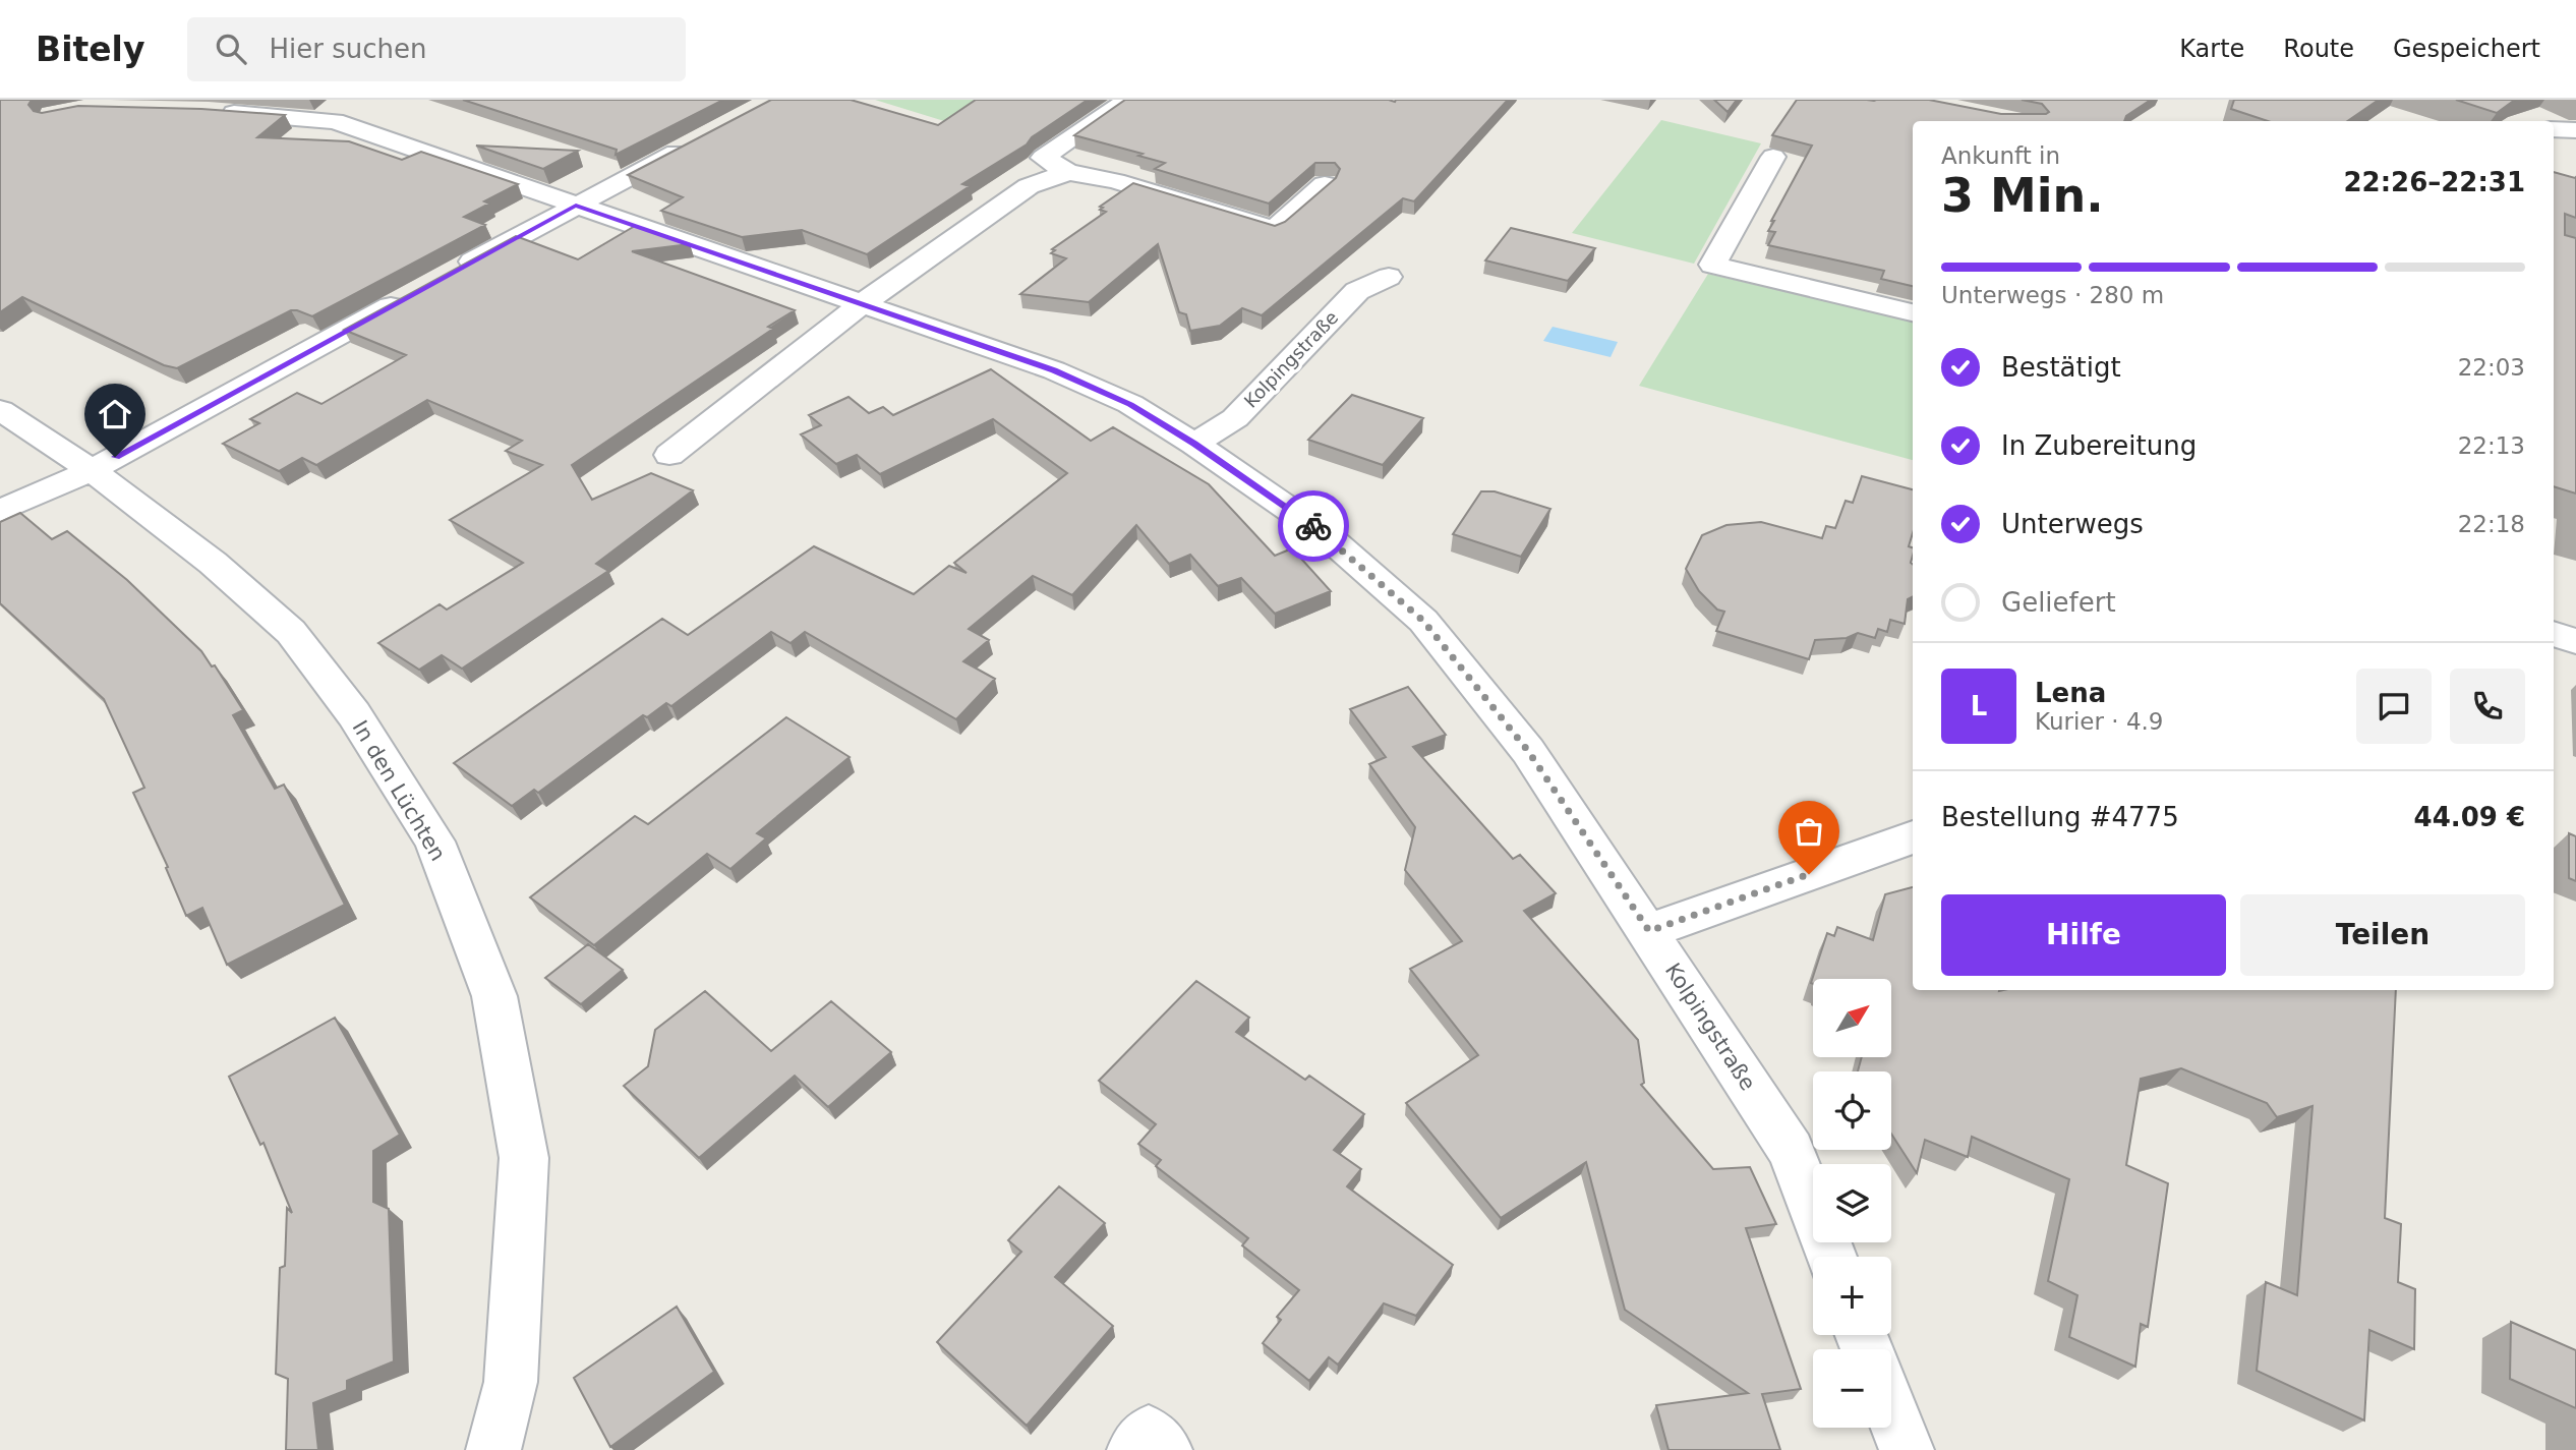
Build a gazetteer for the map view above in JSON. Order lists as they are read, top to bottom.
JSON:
{
  "streets": {
    "street": ["Kolpingstraße", "In den Lüchten"]
  },
  "north": "top right",
  "page": {
    "header": "Bitely",
    "search": "Hier suchen",
    "nav": ["Karte", "Route", "Gespeichert"],
    "heading": ["3 Min.", "Ankunft in", "22:26–22:31"],
    "panel": [
      "Lena",
      "Kurier · 4.9",
      "Bestellung #4775",
      "44.09 €"
    ],
    "bar": "Unterwegs · 280 m",
    "list": [
      ["Bestätigt", "22:03"],
      ["In Zubereitung", "22:13"],
      ["Unterwegs", "22:18"],
      "Geliefert"
    ],
    "round": "L",
    "buttons": ["Hilfe", "Teilen"],
    "map_buttons": ["+", "−"]
  }
}
